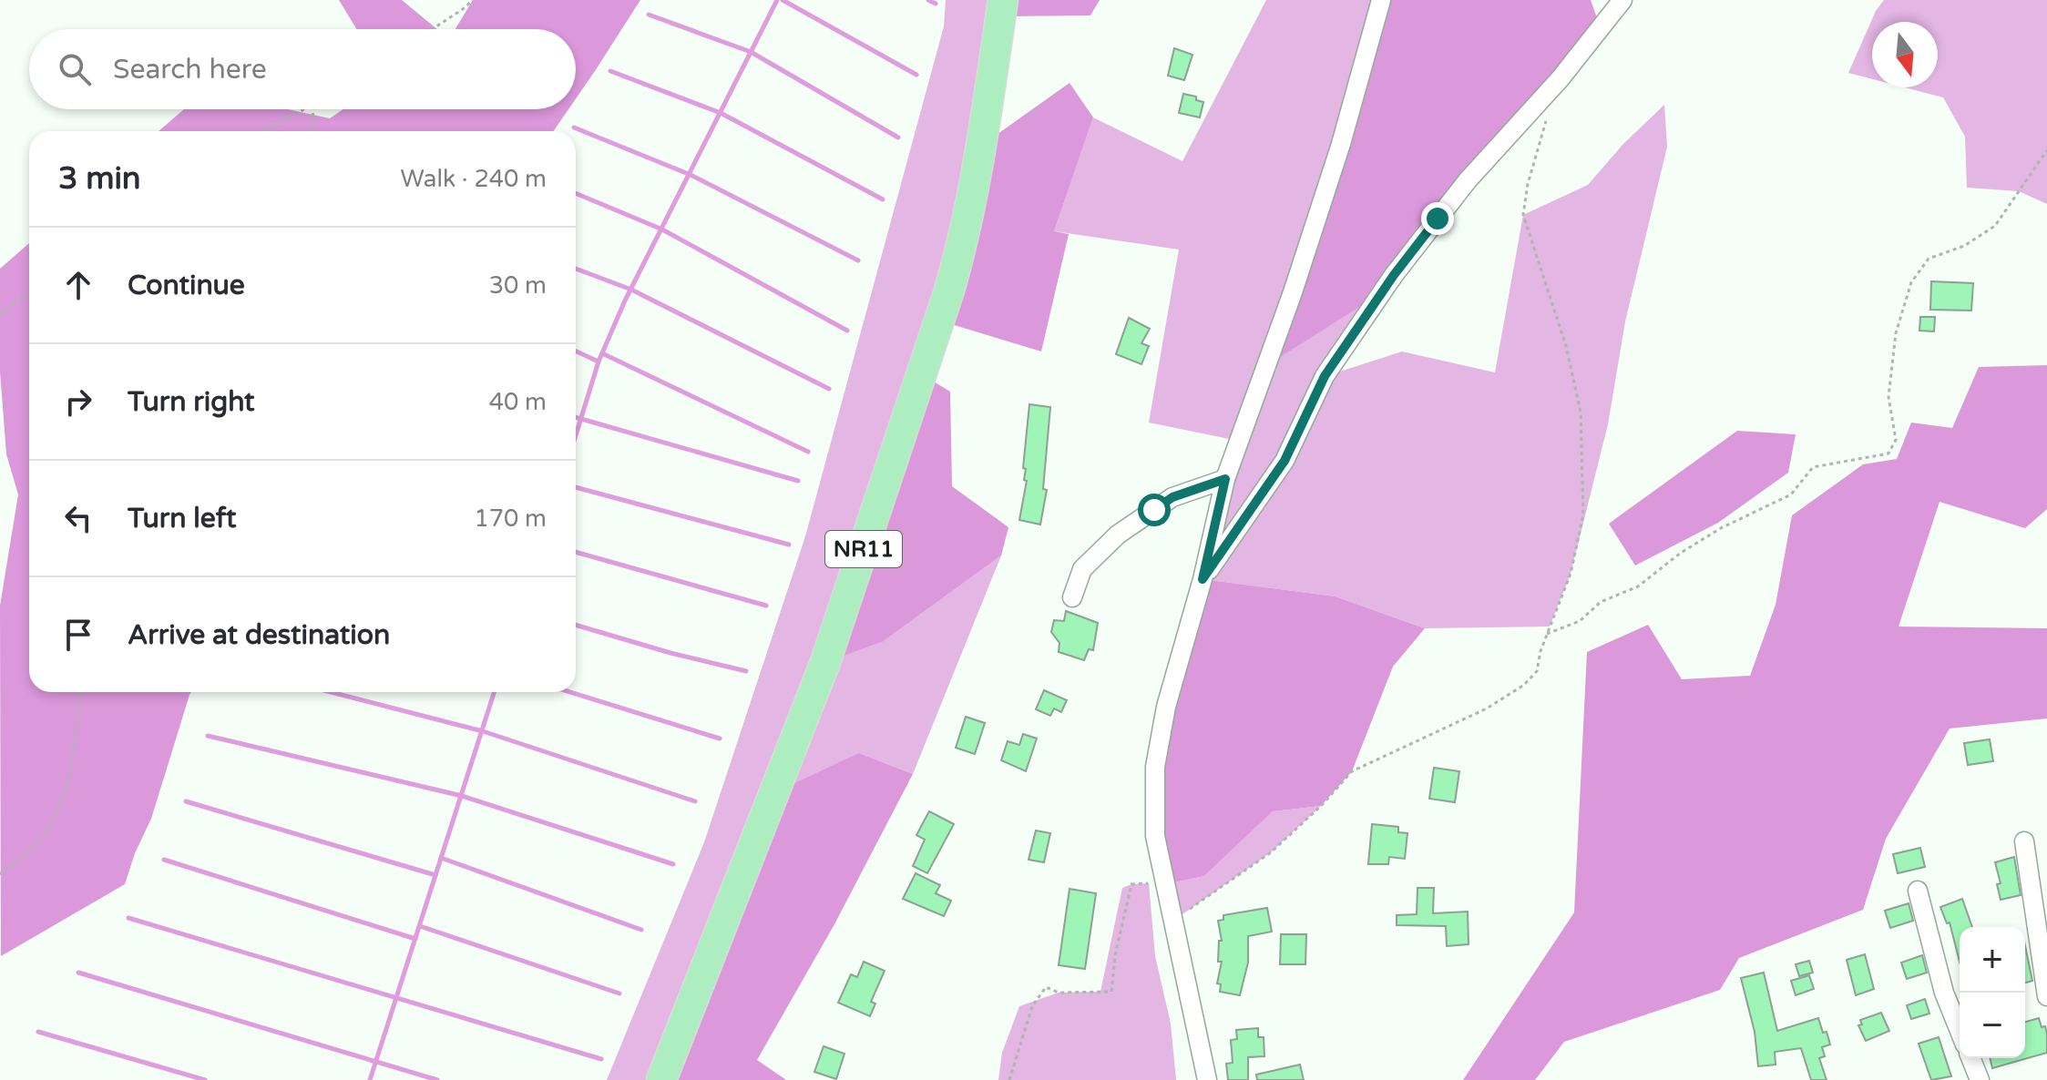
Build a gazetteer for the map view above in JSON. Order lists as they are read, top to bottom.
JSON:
{
  "streets": {
    "highway": ["NR11"]
  },
  "north": "bottom",
  "page": {
    "search": "Search here",
    "heading": ["3 min", "Walk · 240 m"],
    "list": [
      ["Continue", "30 m"],
      ["Turn right", "40 m"],
      ["Turn left", "170 m"],
      "Arrive at destination"
    ],
    "map_buttons": ["+", "−"]
  }
}
